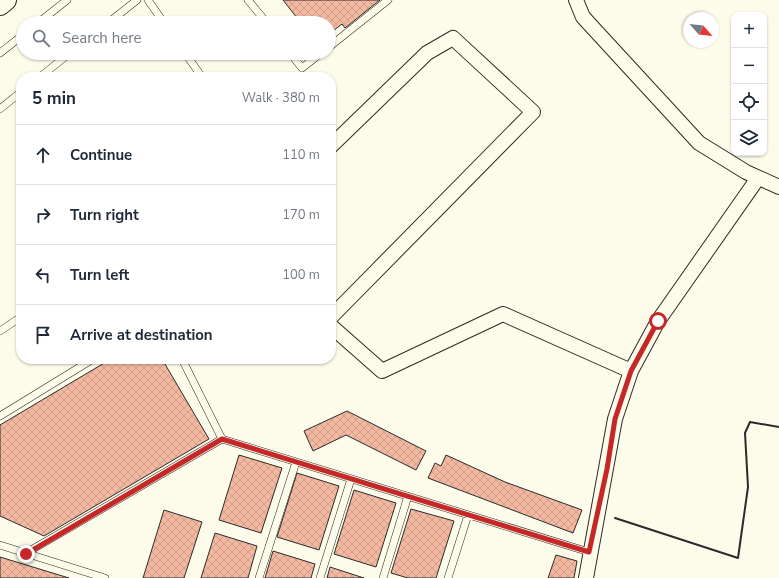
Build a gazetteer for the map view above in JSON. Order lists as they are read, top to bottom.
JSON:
{
  "north": "bottom right",
  "page": {
    "map_buttons": ["+", "−"],
    "search": "Search here",
    "heading": ["5 min", "Walk · 380 m"],
    "list": [
      ["Continue", "110 m"],
      ["Turn right", "170 m"],
      ["Turn left", "100 m"],
      "Arrive at destination"
    ]
  }
}
